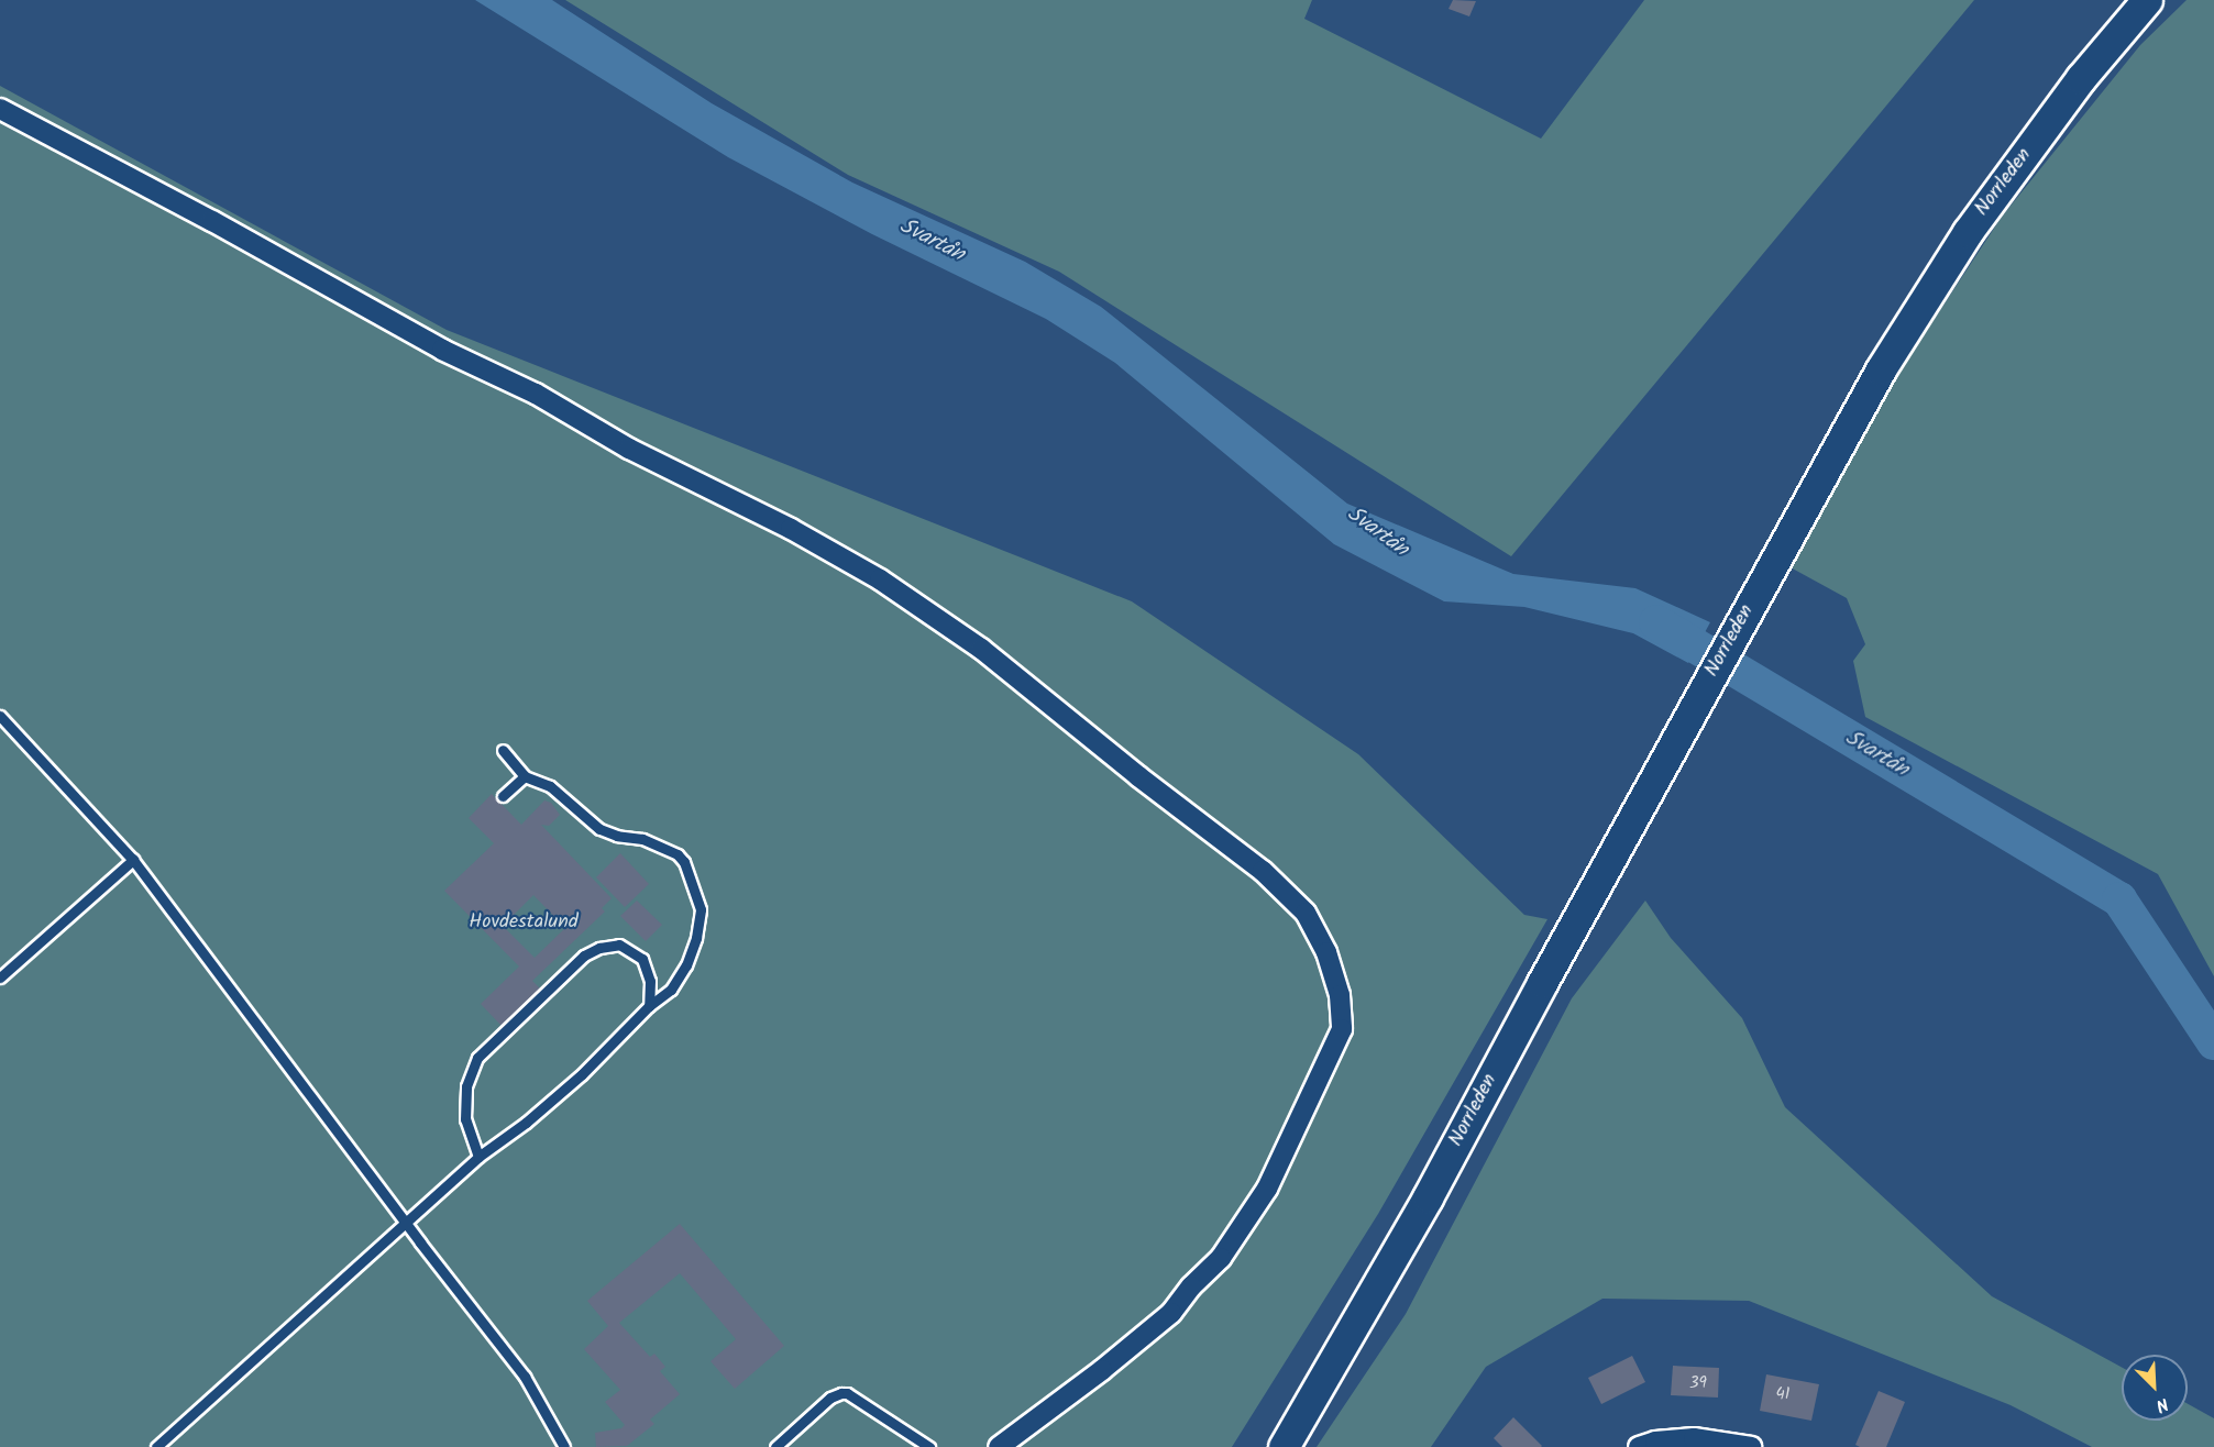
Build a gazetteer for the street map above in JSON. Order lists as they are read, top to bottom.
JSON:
{
  "streets": {
    "main road": ["Norrleden"]
  },
  "water": ["Svartån"],
  "parks": ["Hovdestalund"],
  "house_numbers": ["39", "41"],
  "north": "bottom right"
}
